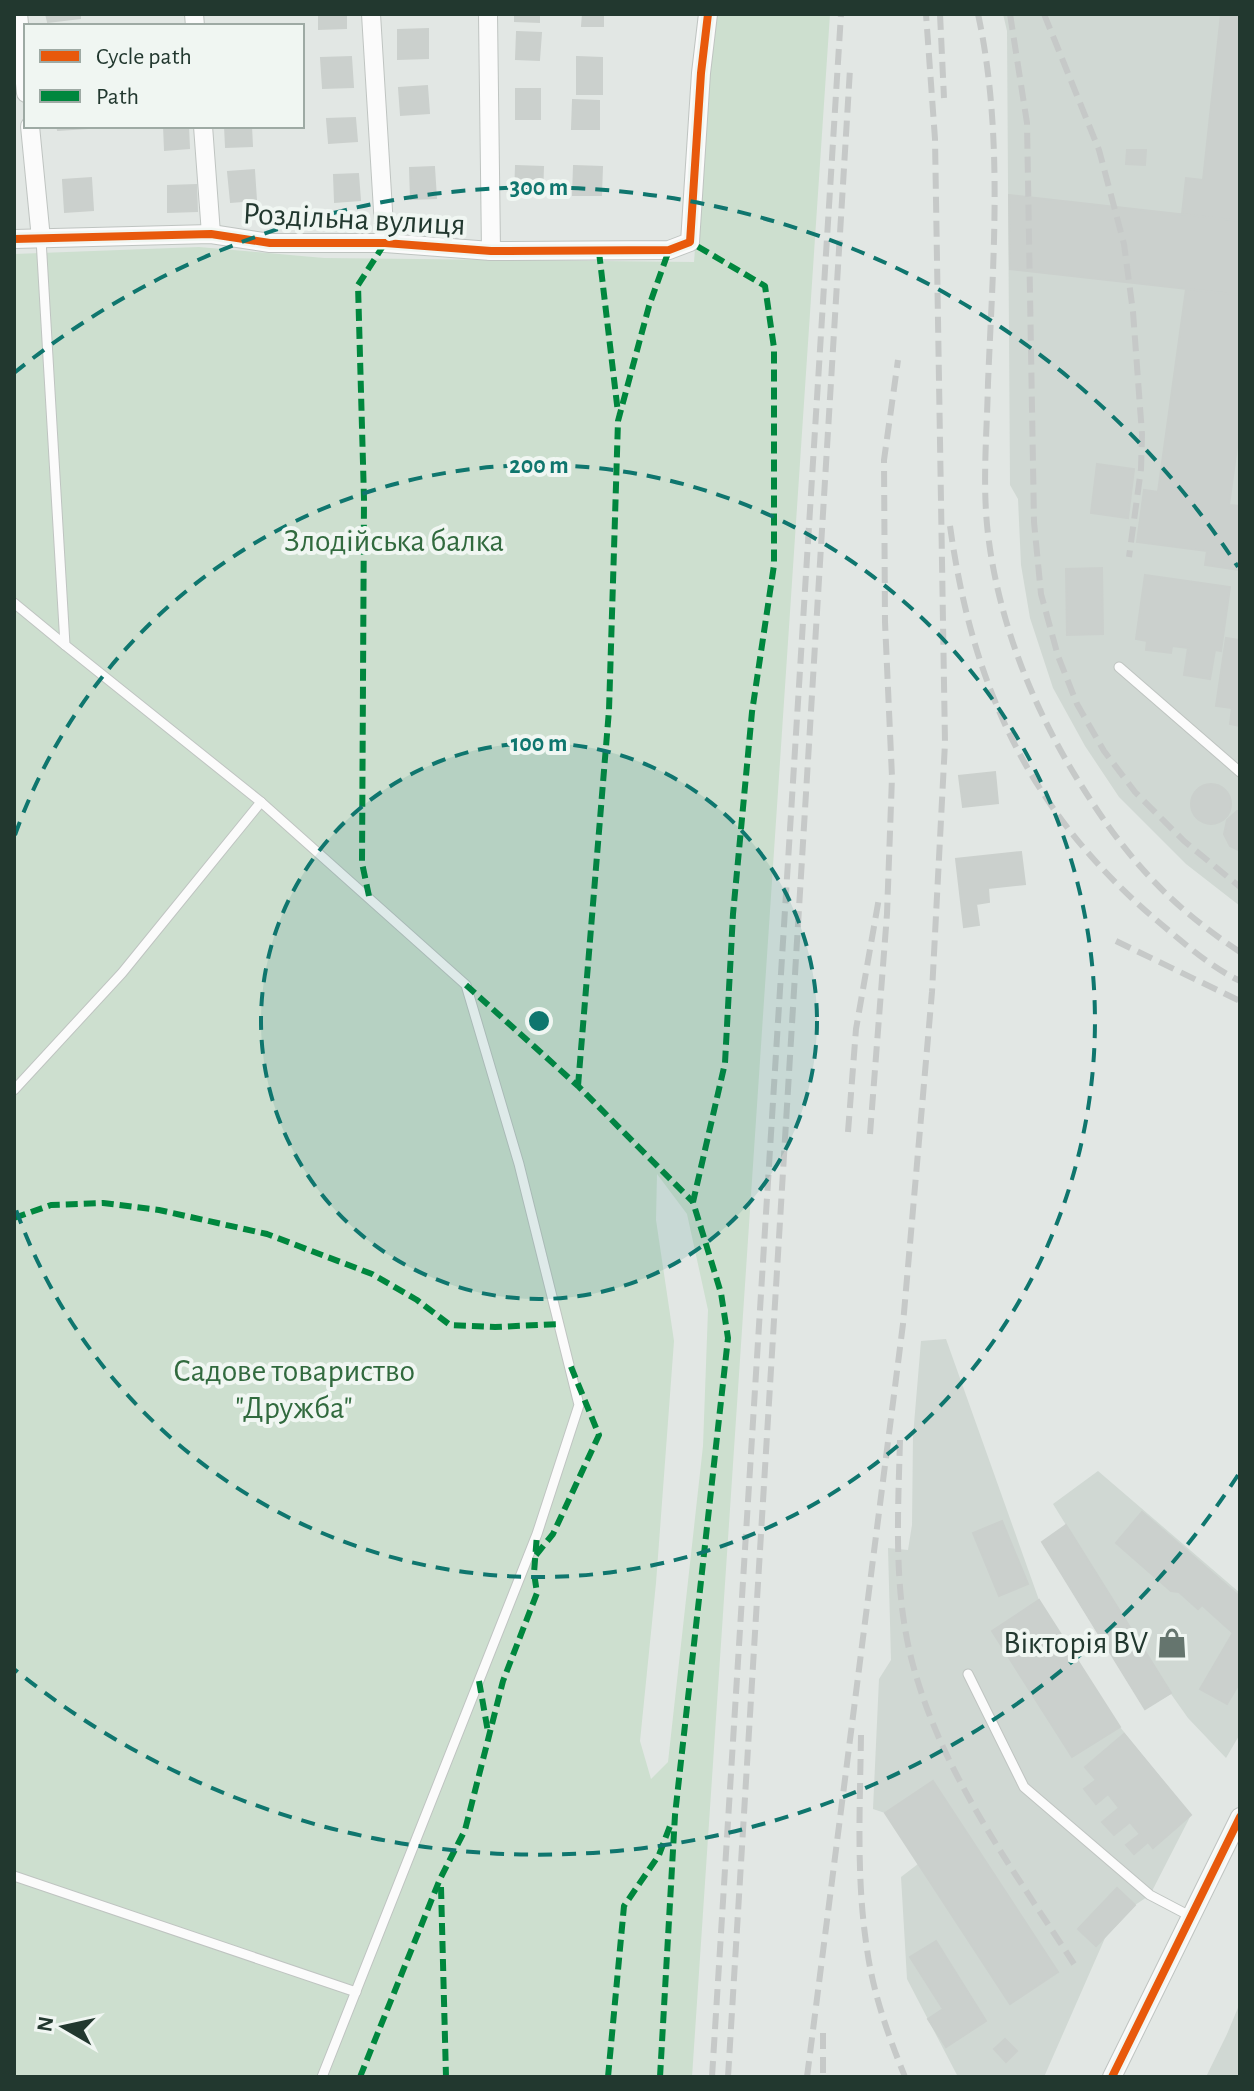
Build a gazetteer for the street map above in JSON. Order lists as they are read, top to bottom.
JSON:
{
  "streets": {
    "street": ["Роздільна вулиця"]
  },
  "parks": ["Злодійська балка", "Садове товариство \"Дружба\""],
  "places": {
    "shop": ["Вікторія BV"]
  },
  "legend": ["Cycle path", "Path"],
  "north": "left",
  "rings": ["300 m", "200 m", "100 m"]
}
